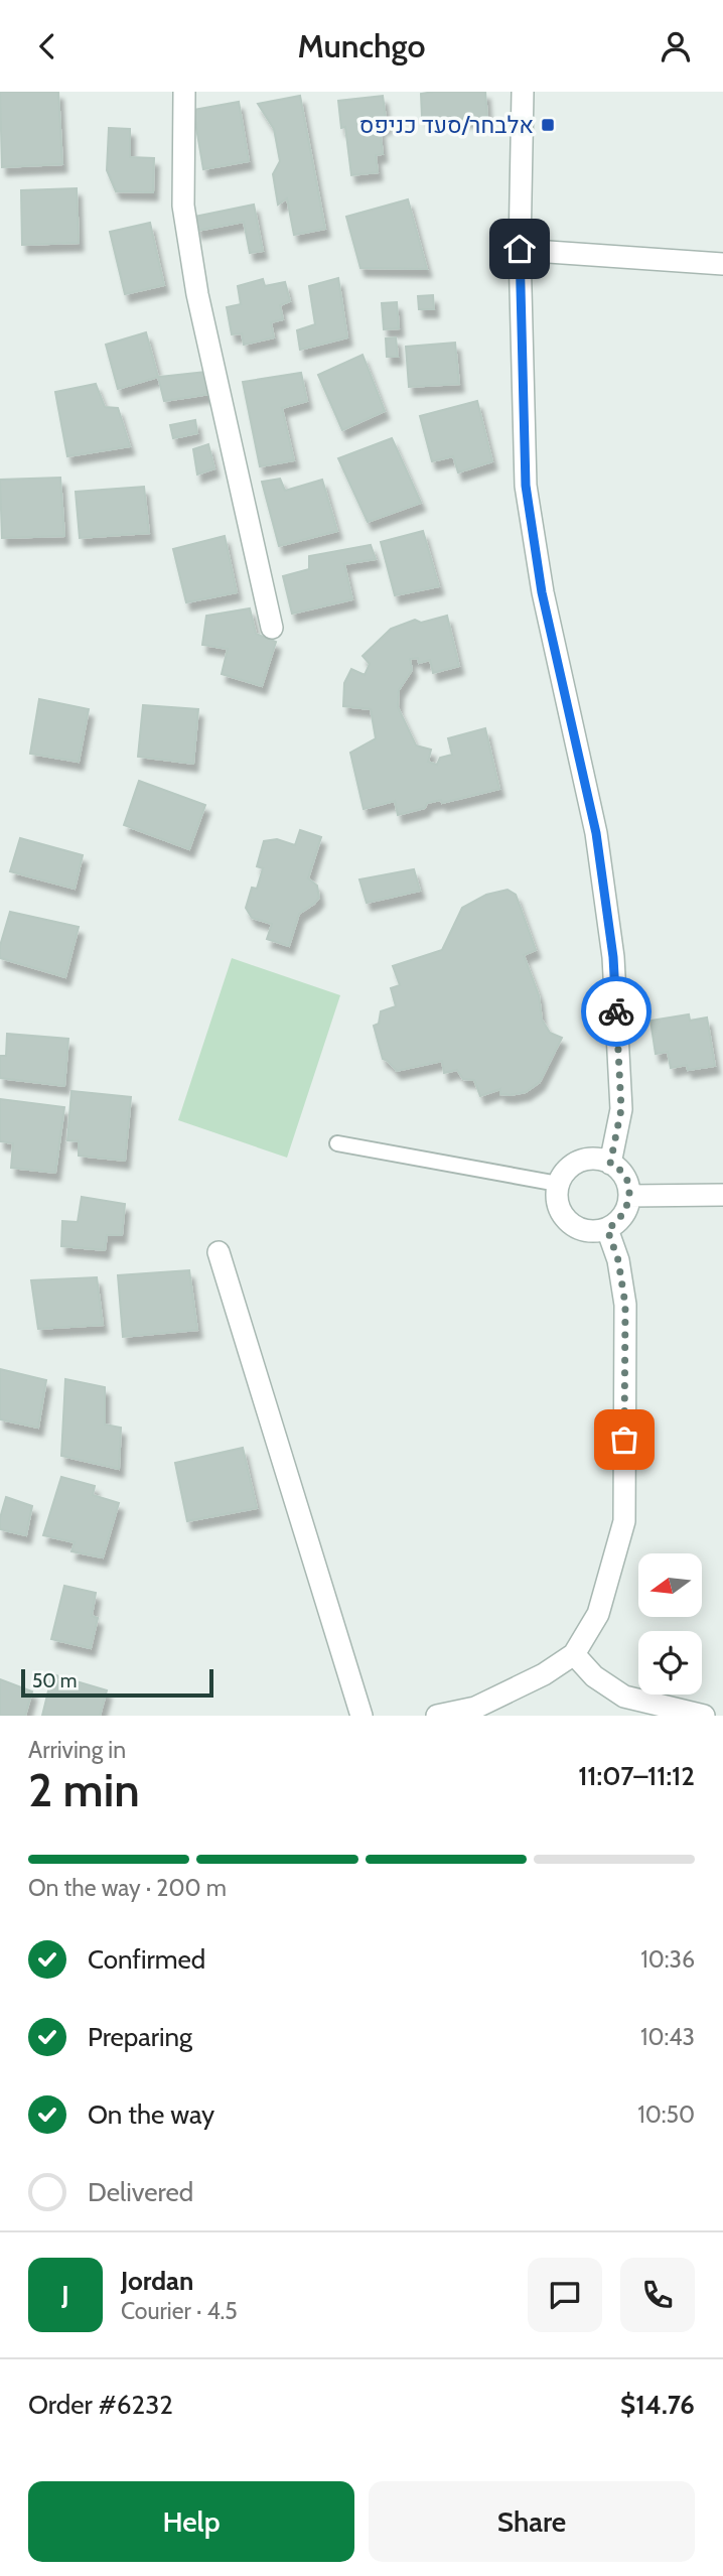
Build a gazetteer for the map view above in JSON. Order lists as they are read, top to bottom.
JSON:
{
  "places": {
    "transit": ["אלבחר/סעד כניפס"]
  },
  "scale_bar": "50 m",
  "north": "left",
  "page": {
    "header": "Munchgo",
    "scale": "50 m",
    "heading": ["2 min", "Arriving in", "11:07–11:12"],
    "panel": [
      "Jordan",
      "Courier · 4.5",
      "Order #6232",
      "$14.76"
    ],
    "bar": "On the way · 200 m",
    "list": [
      ["Confirmed", "10:36"],
      ["Preparing", "10:43"],
      ["On the way", "10:50"],
      "Delivered"
    ],
    "round": "J",
    "buttons": ["Help", "Share"]
  }
}
